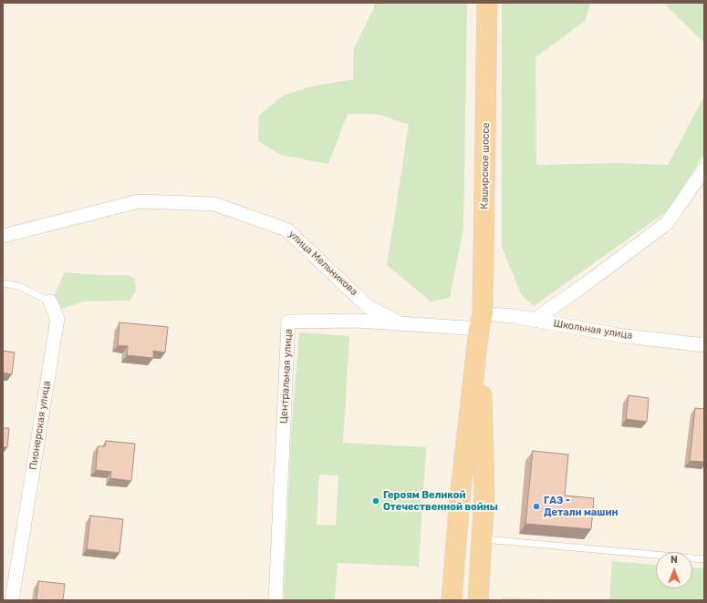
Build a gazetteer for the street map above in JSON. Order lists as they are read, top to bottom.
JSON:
{
  "streets": {
    "main road": ["Каширское шоссе"],
    "street": [
      "улица Мельникова",
      "Школьная улица",
      "Центральная улица",
      "Пионерская улица"
    ]
  },
  "crossings": [
    ["Каширское шоссе", "Школьная улица"],
    ["Каширское шоссе", "Центральная улица"],
    ["улица Мельникова", "Центральная улица"],
    ["Школьная улица", "Центральная улица"]
  ],
  "places": ["Героям Великой Отечественной войны", "ГАЗ - Детали машин"],
  "north": "top"
}
